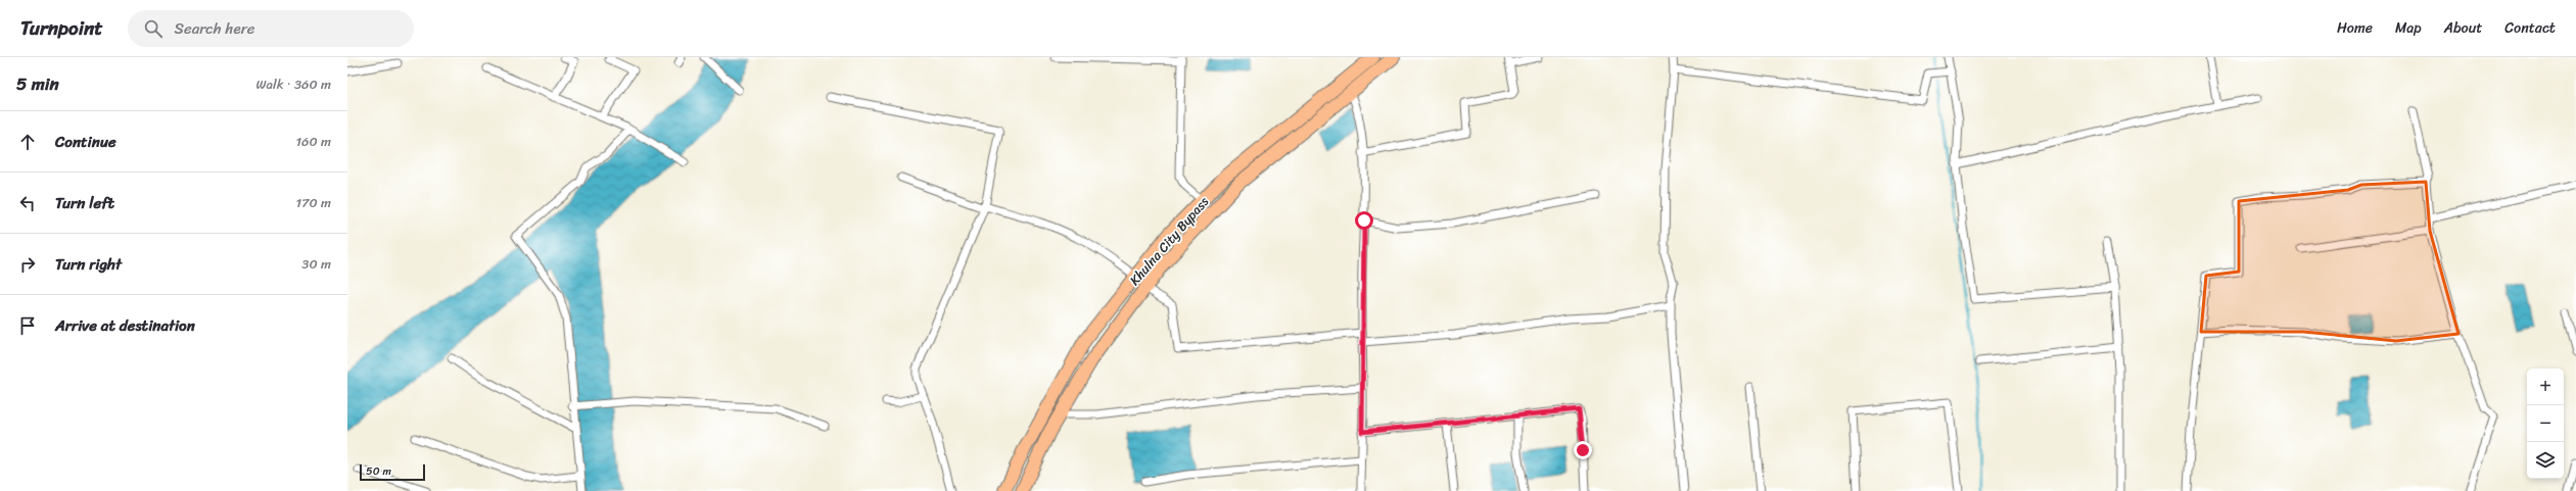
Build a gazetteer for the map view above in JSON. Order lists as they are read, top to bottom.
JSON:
{
  "streets": {
    "highway": ["Khulna City Bypass"]
  },
  "scale_bar": "50 m",
  "page": {
    "header": "Turnpoint",
    "search": "Search here",
    "nav": [
      "Home",
      "Map",
      "About",
      "Contact"
    ],
    "heading": ["5 min", "Walk · 360 m"],
    "list": [
      ["Continue", "160 m"],
      ["Turn left", "170 m"],
      ["Turn right", "30 m"],
      "Arrive at destination"
    ],
    "map_buttons": ["+", "−"],
    "scale": "50 m"
  }
}
